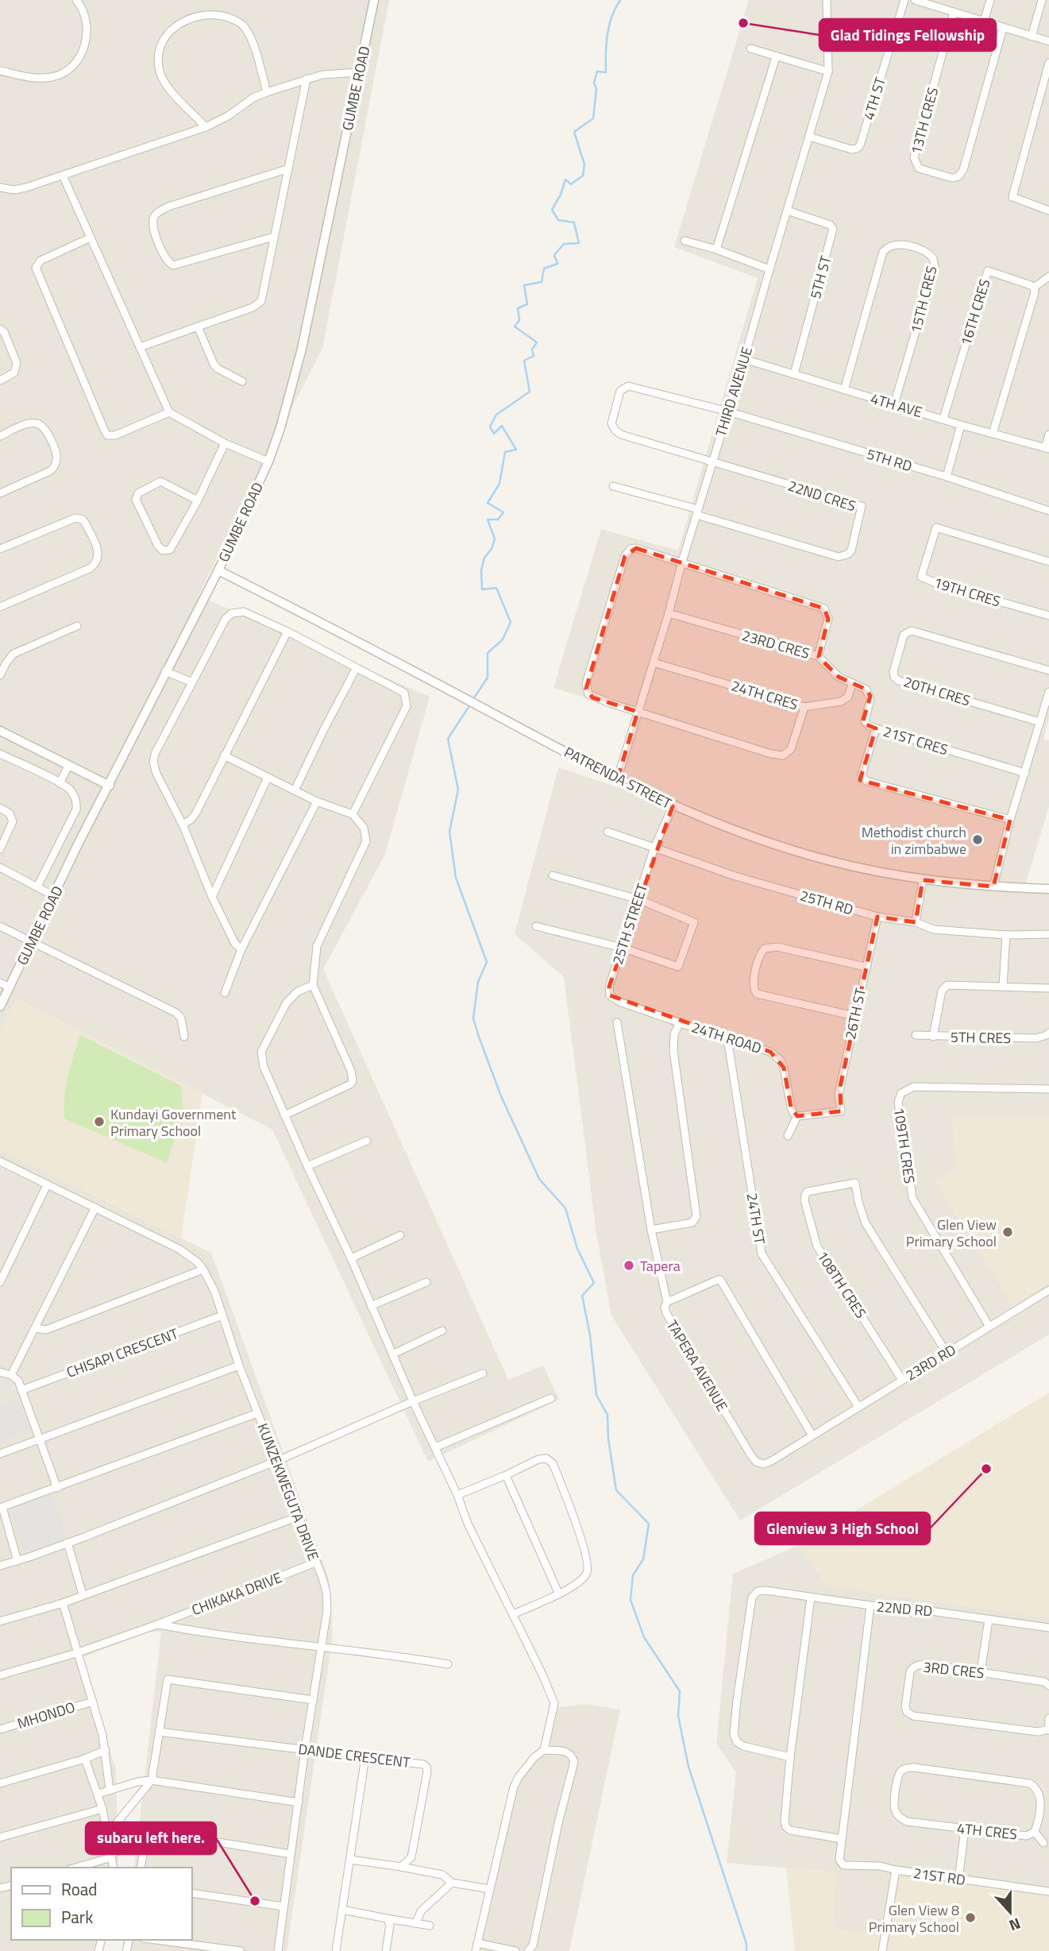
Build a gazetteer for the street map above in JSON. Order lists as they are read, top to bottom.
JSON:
{
  "streets": {
    "street": [
      "GUMBE ROAD",
      "4TH ST",
      "13TH CRES",
      "5TH ST",
      "15TH CRES",
      "16TH CRES",
      "THIRD AVENUE",
      "4TH AVE",
      "5TH RD",
      "22ND CRES",
      "19TH CRES",
      "23RD CRES",
      "20TH CRES",
      "24TH CRES",
      "21ST CRES",
      "PATRENDA STREET",
      "25TH RD",
      "25TH STREET",
      "26TH ST",
      "24TH ROAD",
      "5TH CRES",
      "109TH CRES",
      "24TH ST",
      "108TH CRES",
      "CHISAPI CRESCENT",
      "23RD RD",
      "TAPERA AVENUE",
      "KUNZEKWEGUTA DRIVE",
      "CHIKAKA DRIVE",
      "22ND RD",
      "3RD CRES",
      "MHONDO",
      "DANDE CRESCENT",
      "4TH CRES",
      "21ST RD"
    ]
  },
  "crossings": [
    ["GUMBE ROAD", "PATRENDA STREET"],
    ["4TH ST", "THIRD AVENUE"],
    ["5TH ST", "THIRD AVENUE"],
    ["5TH ST", "4TH AVE"],
    ["15TH CRES", "4TH AVE"],
    ["16TH CRES", "4TH AVE"],
    ["THIRD AVENUE", "4TH AVE"],
    ["THIRD AVENUE", "5TH RD"],
    ["THIRD AVENUE", "22ND CRES"],
    ["THIRD AVENUE", "23RD CRES"],
    ["THIRD AVENUE", "24TH CRES"],
    ["THIRD AVENUE", "PATRENDA STREET"],
    ["5TH RD", "22ND CRES"],
    ["23RD CRES", "24TH CRES"],
    ["25TH RD", "25TH STREET"],
    ["25TH RD", "26TH ST"],
    ["25TH STREET", "24TH ROAD"],
    ["26TH ST", "24TH ROAD"],
    ["24TH ROAD", "24TH ST"],
    ["109TH CRES", "23RD RD"],
    ["24TH ST", "23RD RD"],
    ["108TH CRES", "23RD RD"],
    ["CHISAPI CRESCENT", "KUNZEKWEGUTA DRIVE"],
    ["23RD RD", "TAPERA AVENUE"],
    ["KUNZEKWEGUTA DRIVE", "CHIKAKA DRIVE"],
    ["KUNZEKWEGUTA DRIVE", "DANDE CRESCENT"]
  ],
  "places": [
    "Glad Tidings Fellowship",
    "Methodist church in zimbabwe",
    "Kundayi Government Primary School",
    "Glen View Primary School",
    "Tapera",
    "Glenview 3 High School",
    "subaru left here.",
    "Glen View 8 Primary School"
  ],
  "legend": ["Road", "Park"],
  "north": "bottom"
}
